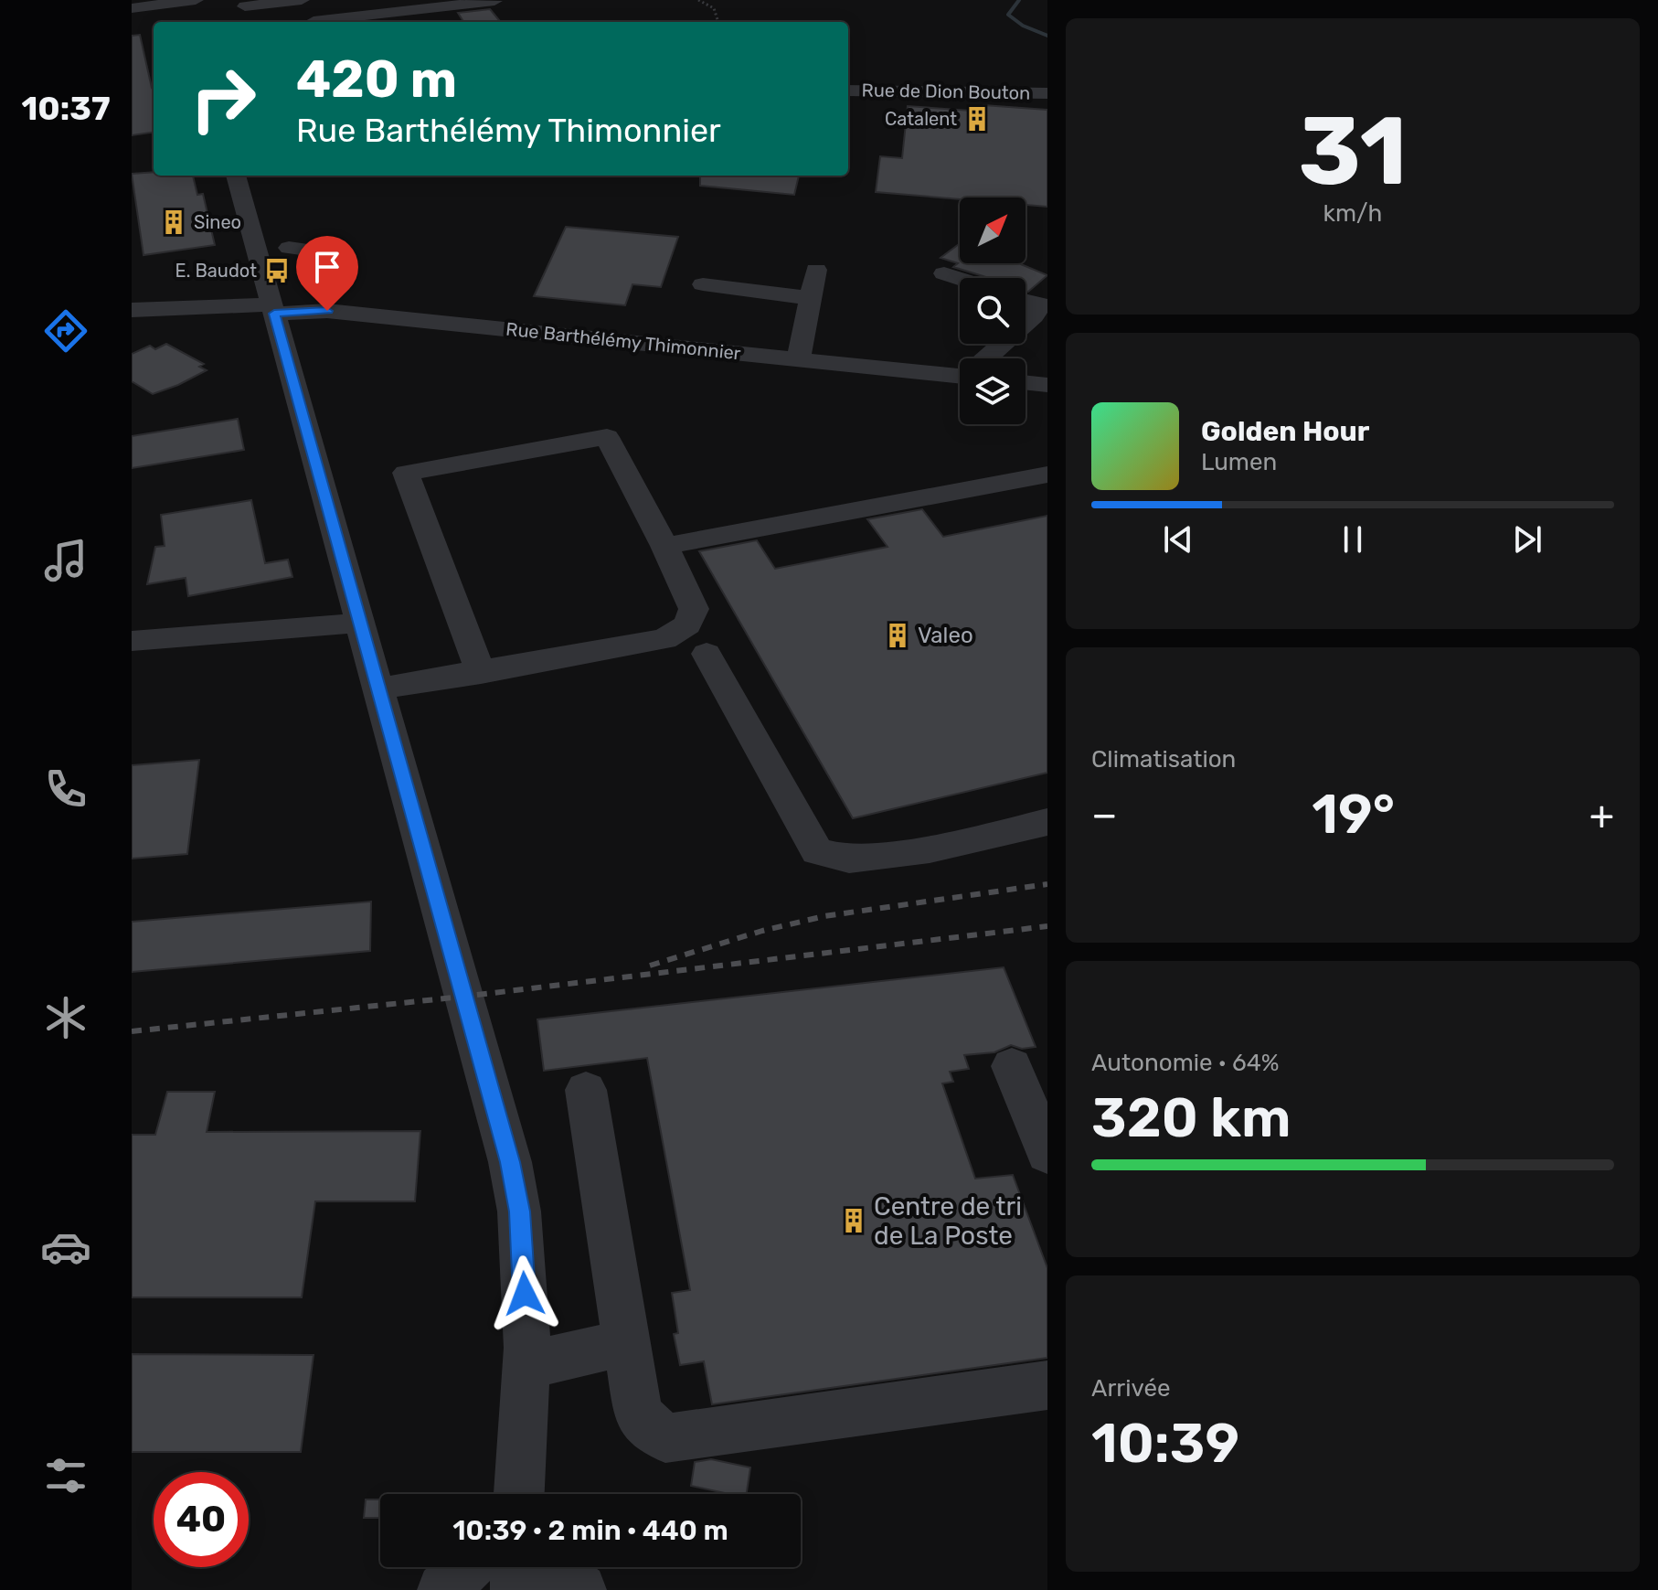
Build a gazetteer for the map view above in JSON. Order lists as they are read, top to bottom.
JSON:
{
  "streets": {
    "street": ["Rue de Dion Bouton", "Rue Barthélémy Thimonnier"]
  },
  "places": {
    "building": [
      "Catalent",
      "Sineo",
      "Valeo",
      "Centre de tri de La Poste"
    ],
    "bus stop": ["E. Baudot"]
  },
  "north": "top right",
  "page": {
    "tabs": "10:37",
    "tile": [
      ["31", "km/h"],
      "Climatisation",
      ["Autonomie · 64%", "320 km"],
      ["Arrivée", "10:39"]
    ],
    "turn": ["420 m", "Rue Barthélémy Thimonnier"],
    "song": ["Golden Hour", "Lumen"],
    "heat": ["−", "19°", "+"],
    "limit": "40",
    "trip": "10:39 · 2 min · 440 m"
  }
}
